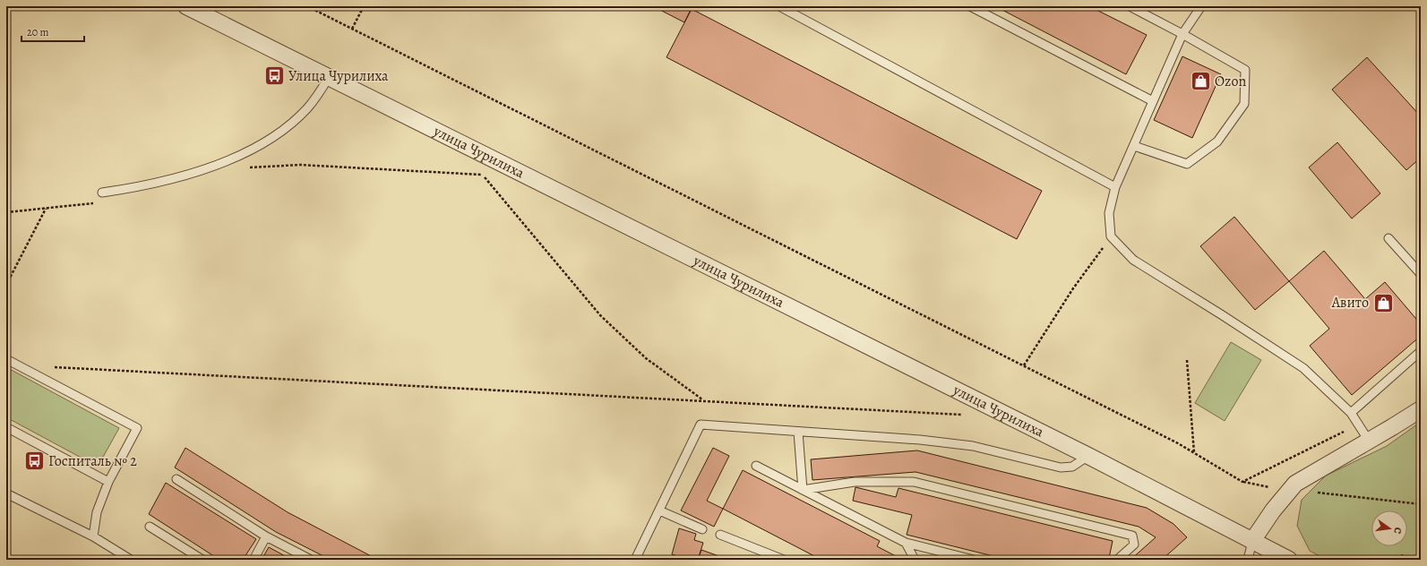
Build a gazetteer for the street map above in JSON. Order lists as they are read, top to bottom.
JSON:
{
  "streets": {
    "street": ["улица Чурилиха"]
  },
  "places": {
    "bus stop": ["Улица Чурилиха", "Госпиталь № 2"],
    "shop": ["Ozon", "Авито"]
  },
  "scale_bar": "20 m",
  "north": "right"
}
